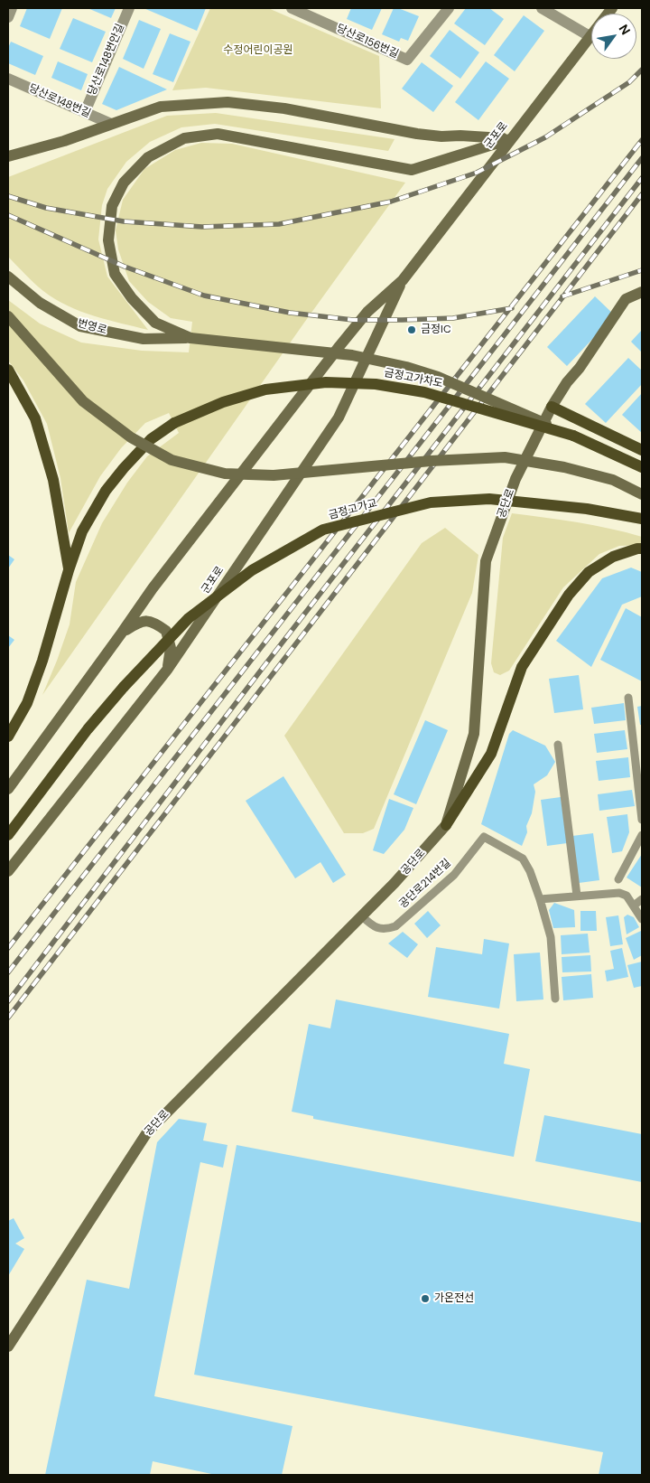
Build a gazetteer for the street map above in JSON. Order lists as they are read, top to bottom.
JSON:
{
  "streets": {
    "main road": ["금정고가차도", "금정고가교"],
    "street": [
      "당산로156번길",
      "당산로148번안길",
      "당산로148번길",
      "군포로",
      "번영로",
      "공단로"
    ],
    "lane": ["공단로214번길"]
  },
  "crossings": [
    ["당산로148번안길", "당산로148번길"],
    ["공단로", "공단로214번길"]
  ],
  "parks": ["수정어린이공원"],
  "places": ["금정IC", "가온전선"],
  "north": "top right"
}
